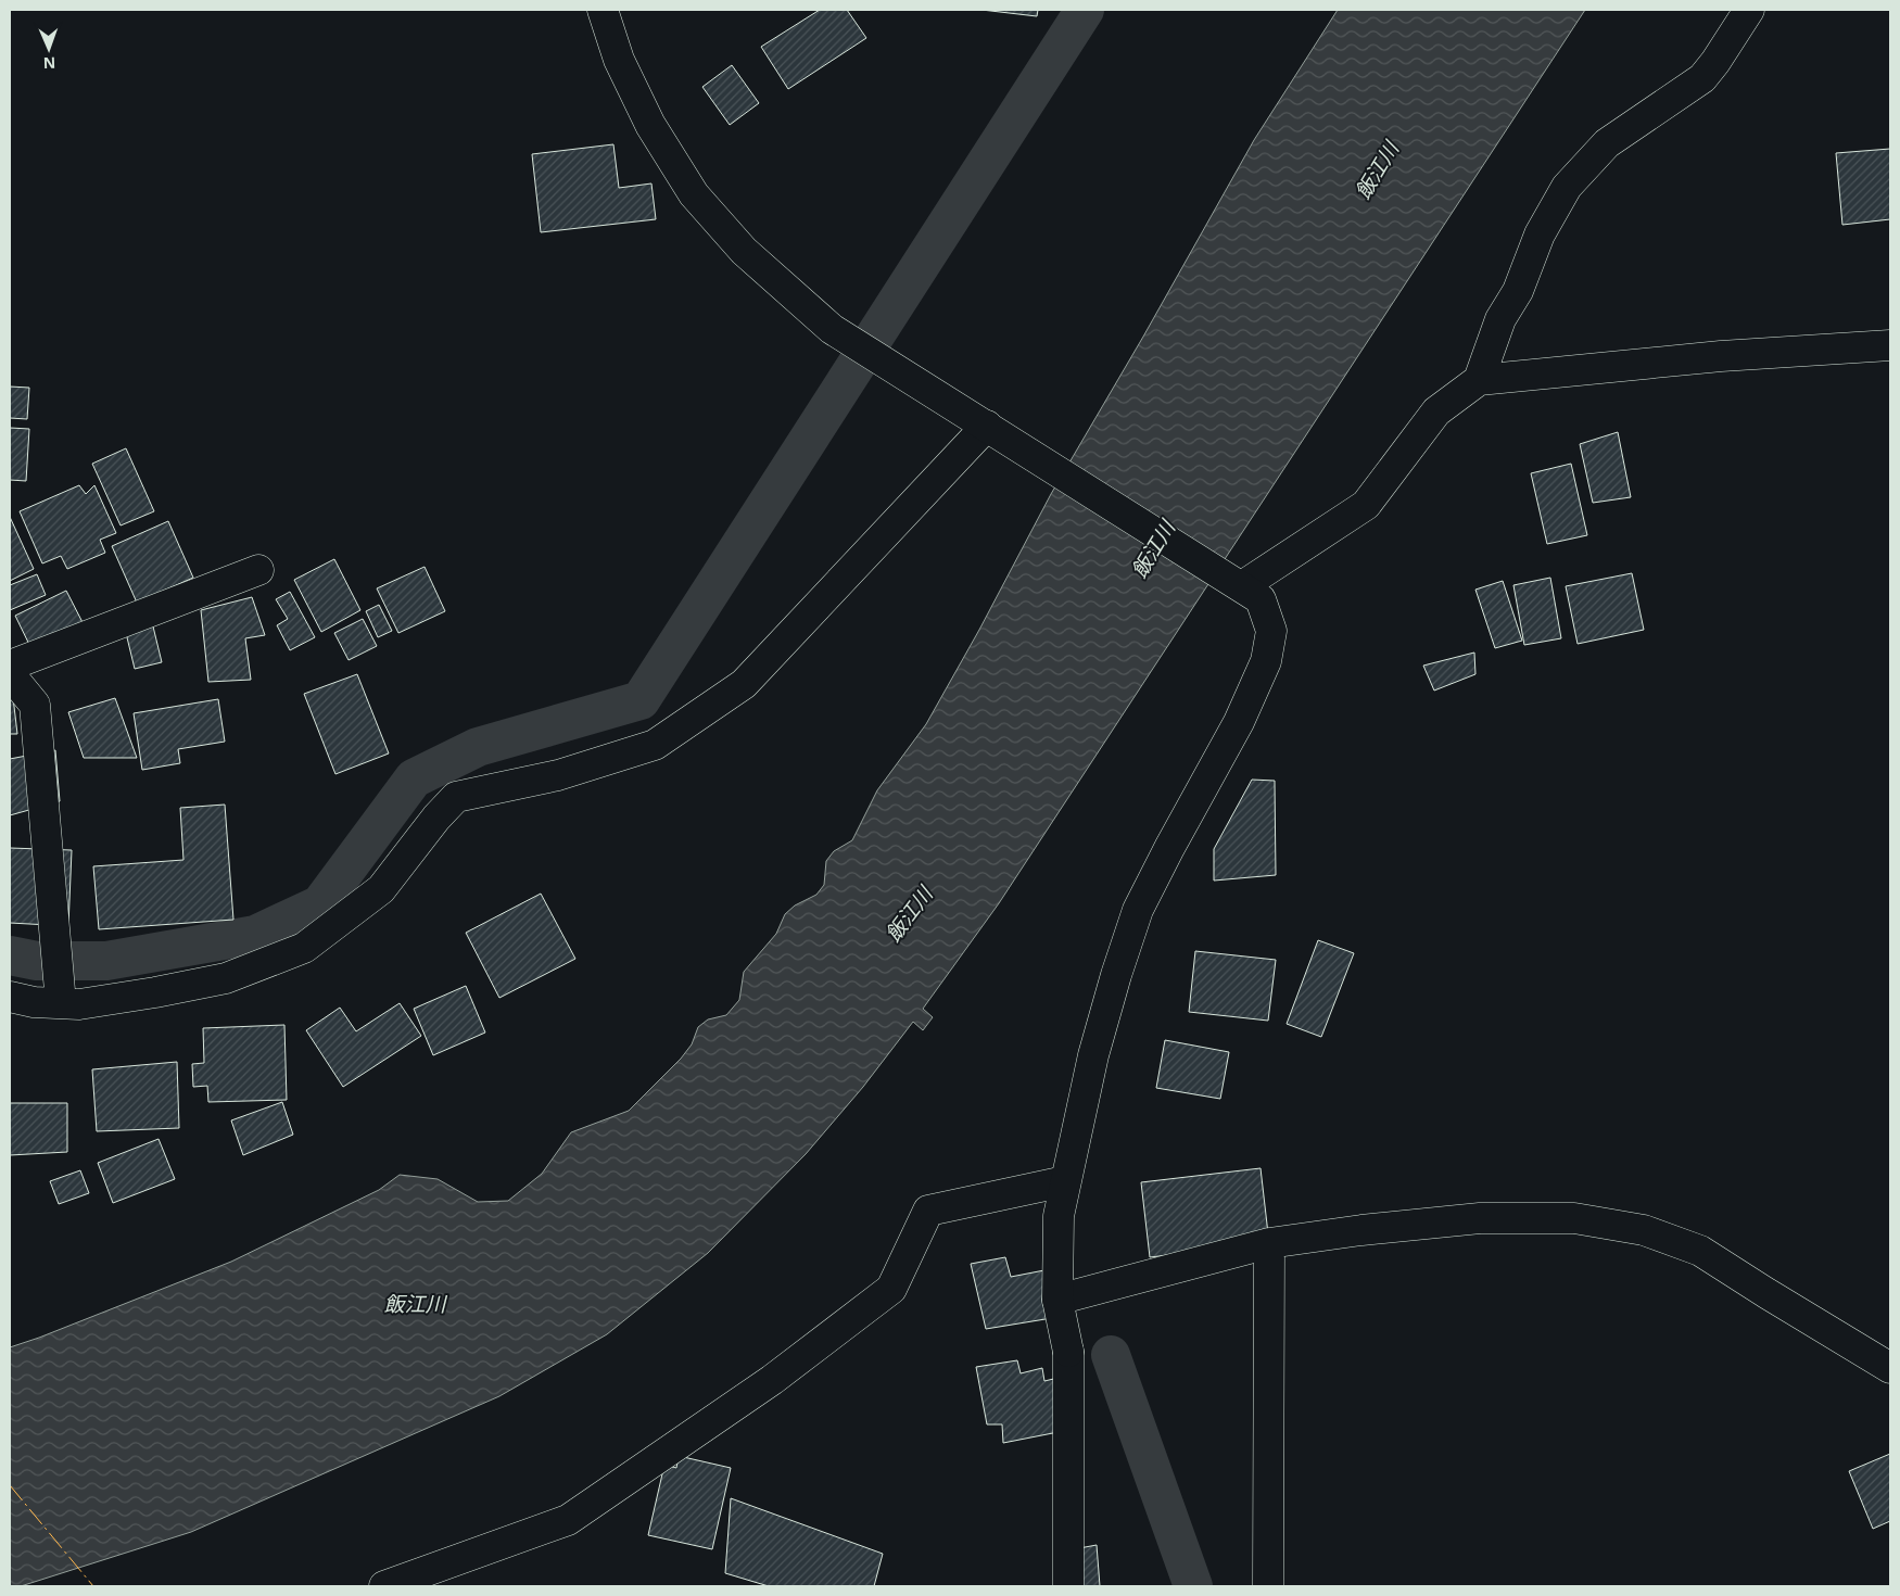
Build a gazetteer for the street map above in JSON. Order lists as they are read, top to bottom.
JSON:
{
  "water": ["飯江川"],
  "north": "bottom"
}
